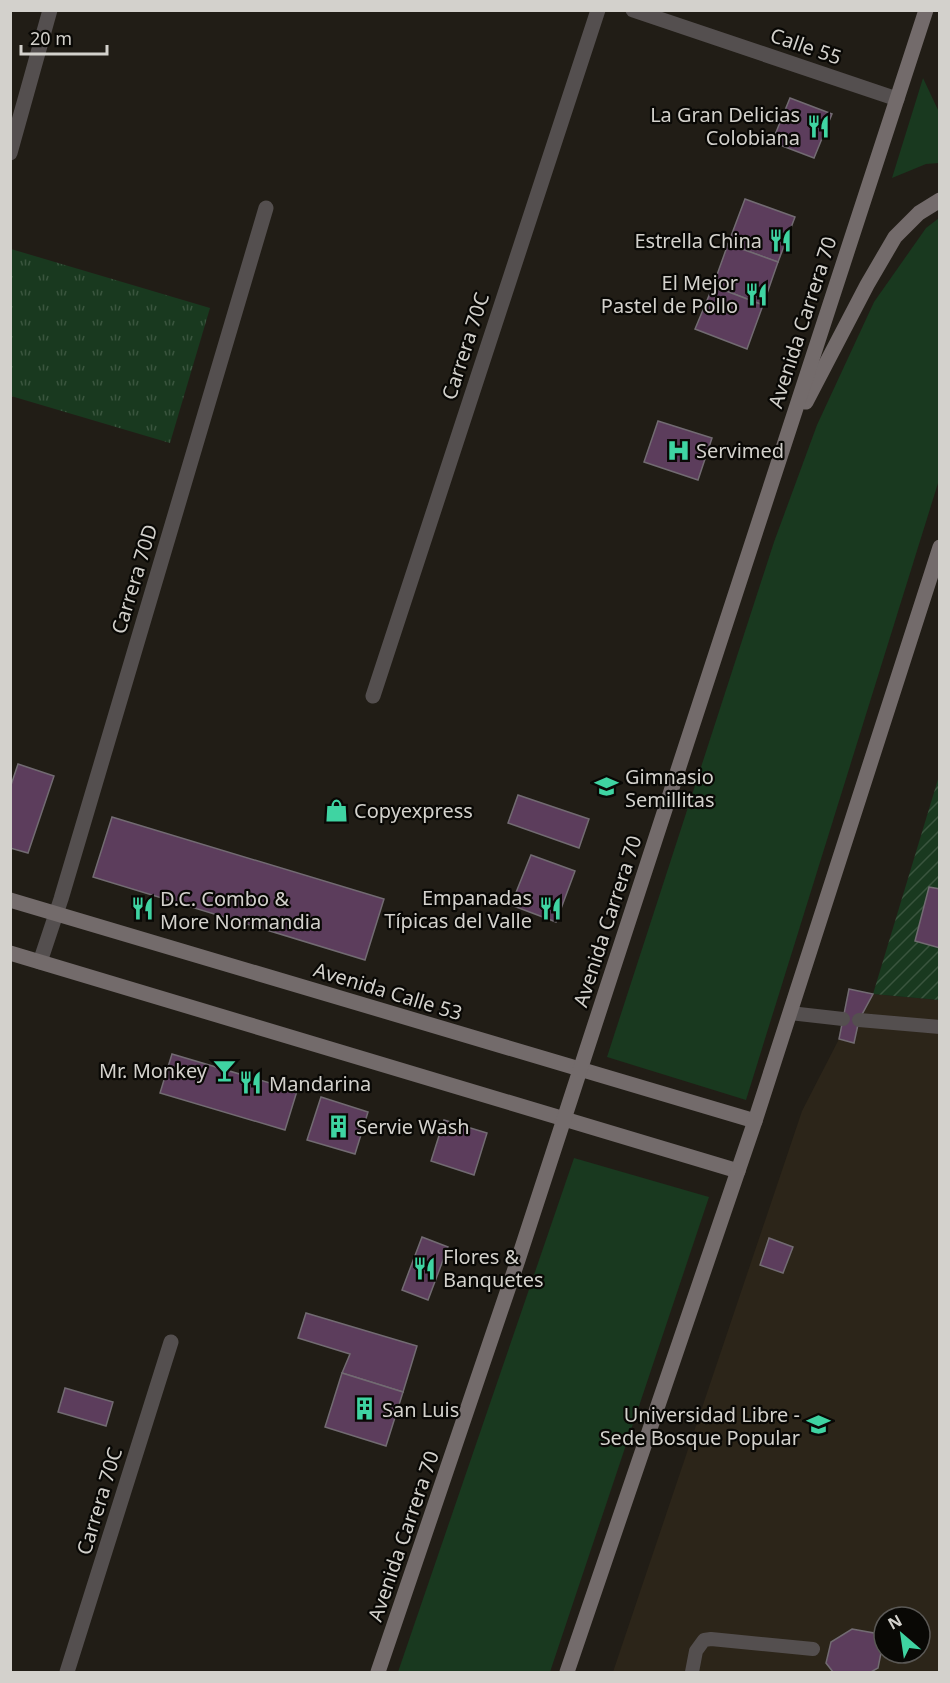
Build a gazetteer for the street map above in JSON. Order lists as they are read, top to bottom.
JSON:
{
  "streets": {
    "main road": ["Avenida Carrera 70", "Avenida Calle 53"],
    "street": ["Calle 55", "Carrera 70C", "Carrera 70D"]
  },
  "crossings": [
    ["Calle 55", "Avenida Carrera 70"],
    ["Avenida Carrera 70", "Avenida Calle 53"],
    ["Carrera 70D", "Avenida Calle 53"]
  ],
  "places": {
    "restaurant": [
      "La Gran Delicias Colobiana",
      "Estrella China",
      "El Mejor Pastel de Pollo",
      "Empanadas Típicas del Valle",
      "D.C. Combo & More Normandia",
      "Mandarina",
      "Flores & Banquetes"
    ],
    "hospital": ["Servimed"],
    "school or university": ["Gimnasio Semillitas", "Universidad Libre - Sede Bosque Popular"],
    "shop": ["Copyexpress"],
    "bar": ["Mr. Monkey"],
    "building": ["Servie Wash", "San Luis"]
  },
  "scale_bar": "20 m",
  "north": "top left"
}
